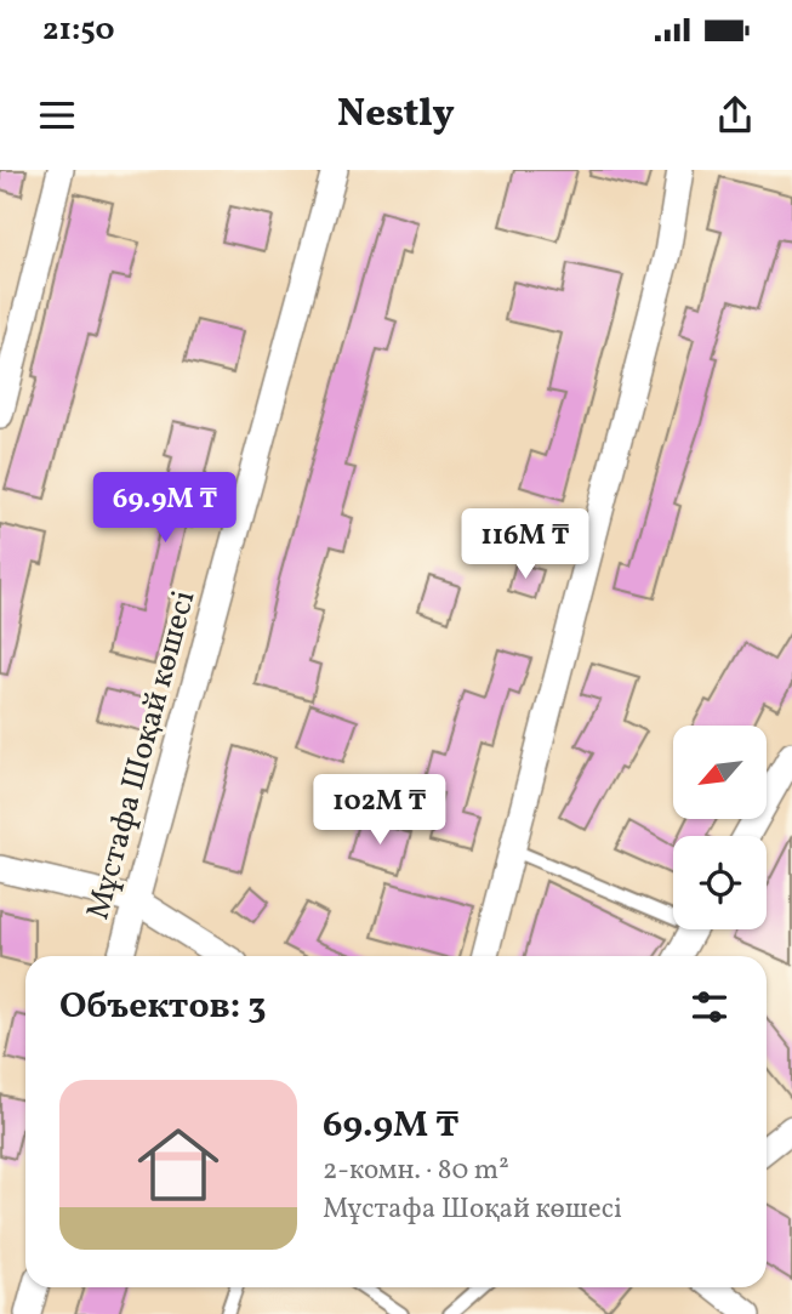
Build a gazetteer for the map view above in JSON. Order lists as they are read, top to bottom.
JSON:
{
  "streets": {
    "street": ["Мұстафа Шоқай көшесі"]
  },
  "north": "bottom left",
  "page": {
    "status": "21:50",
    "header": "Nestly",
    "price": ["69.9M ₸", "116M ₸", "102M ₸"],
    "heading": "Объектов: 3",
    "list": [
      {
        "name": "69.9M ₸",
        "note": "2-комн. · 80 m² · Мұстафа Шоқай көшесі"
      }
    ]
  }
}
